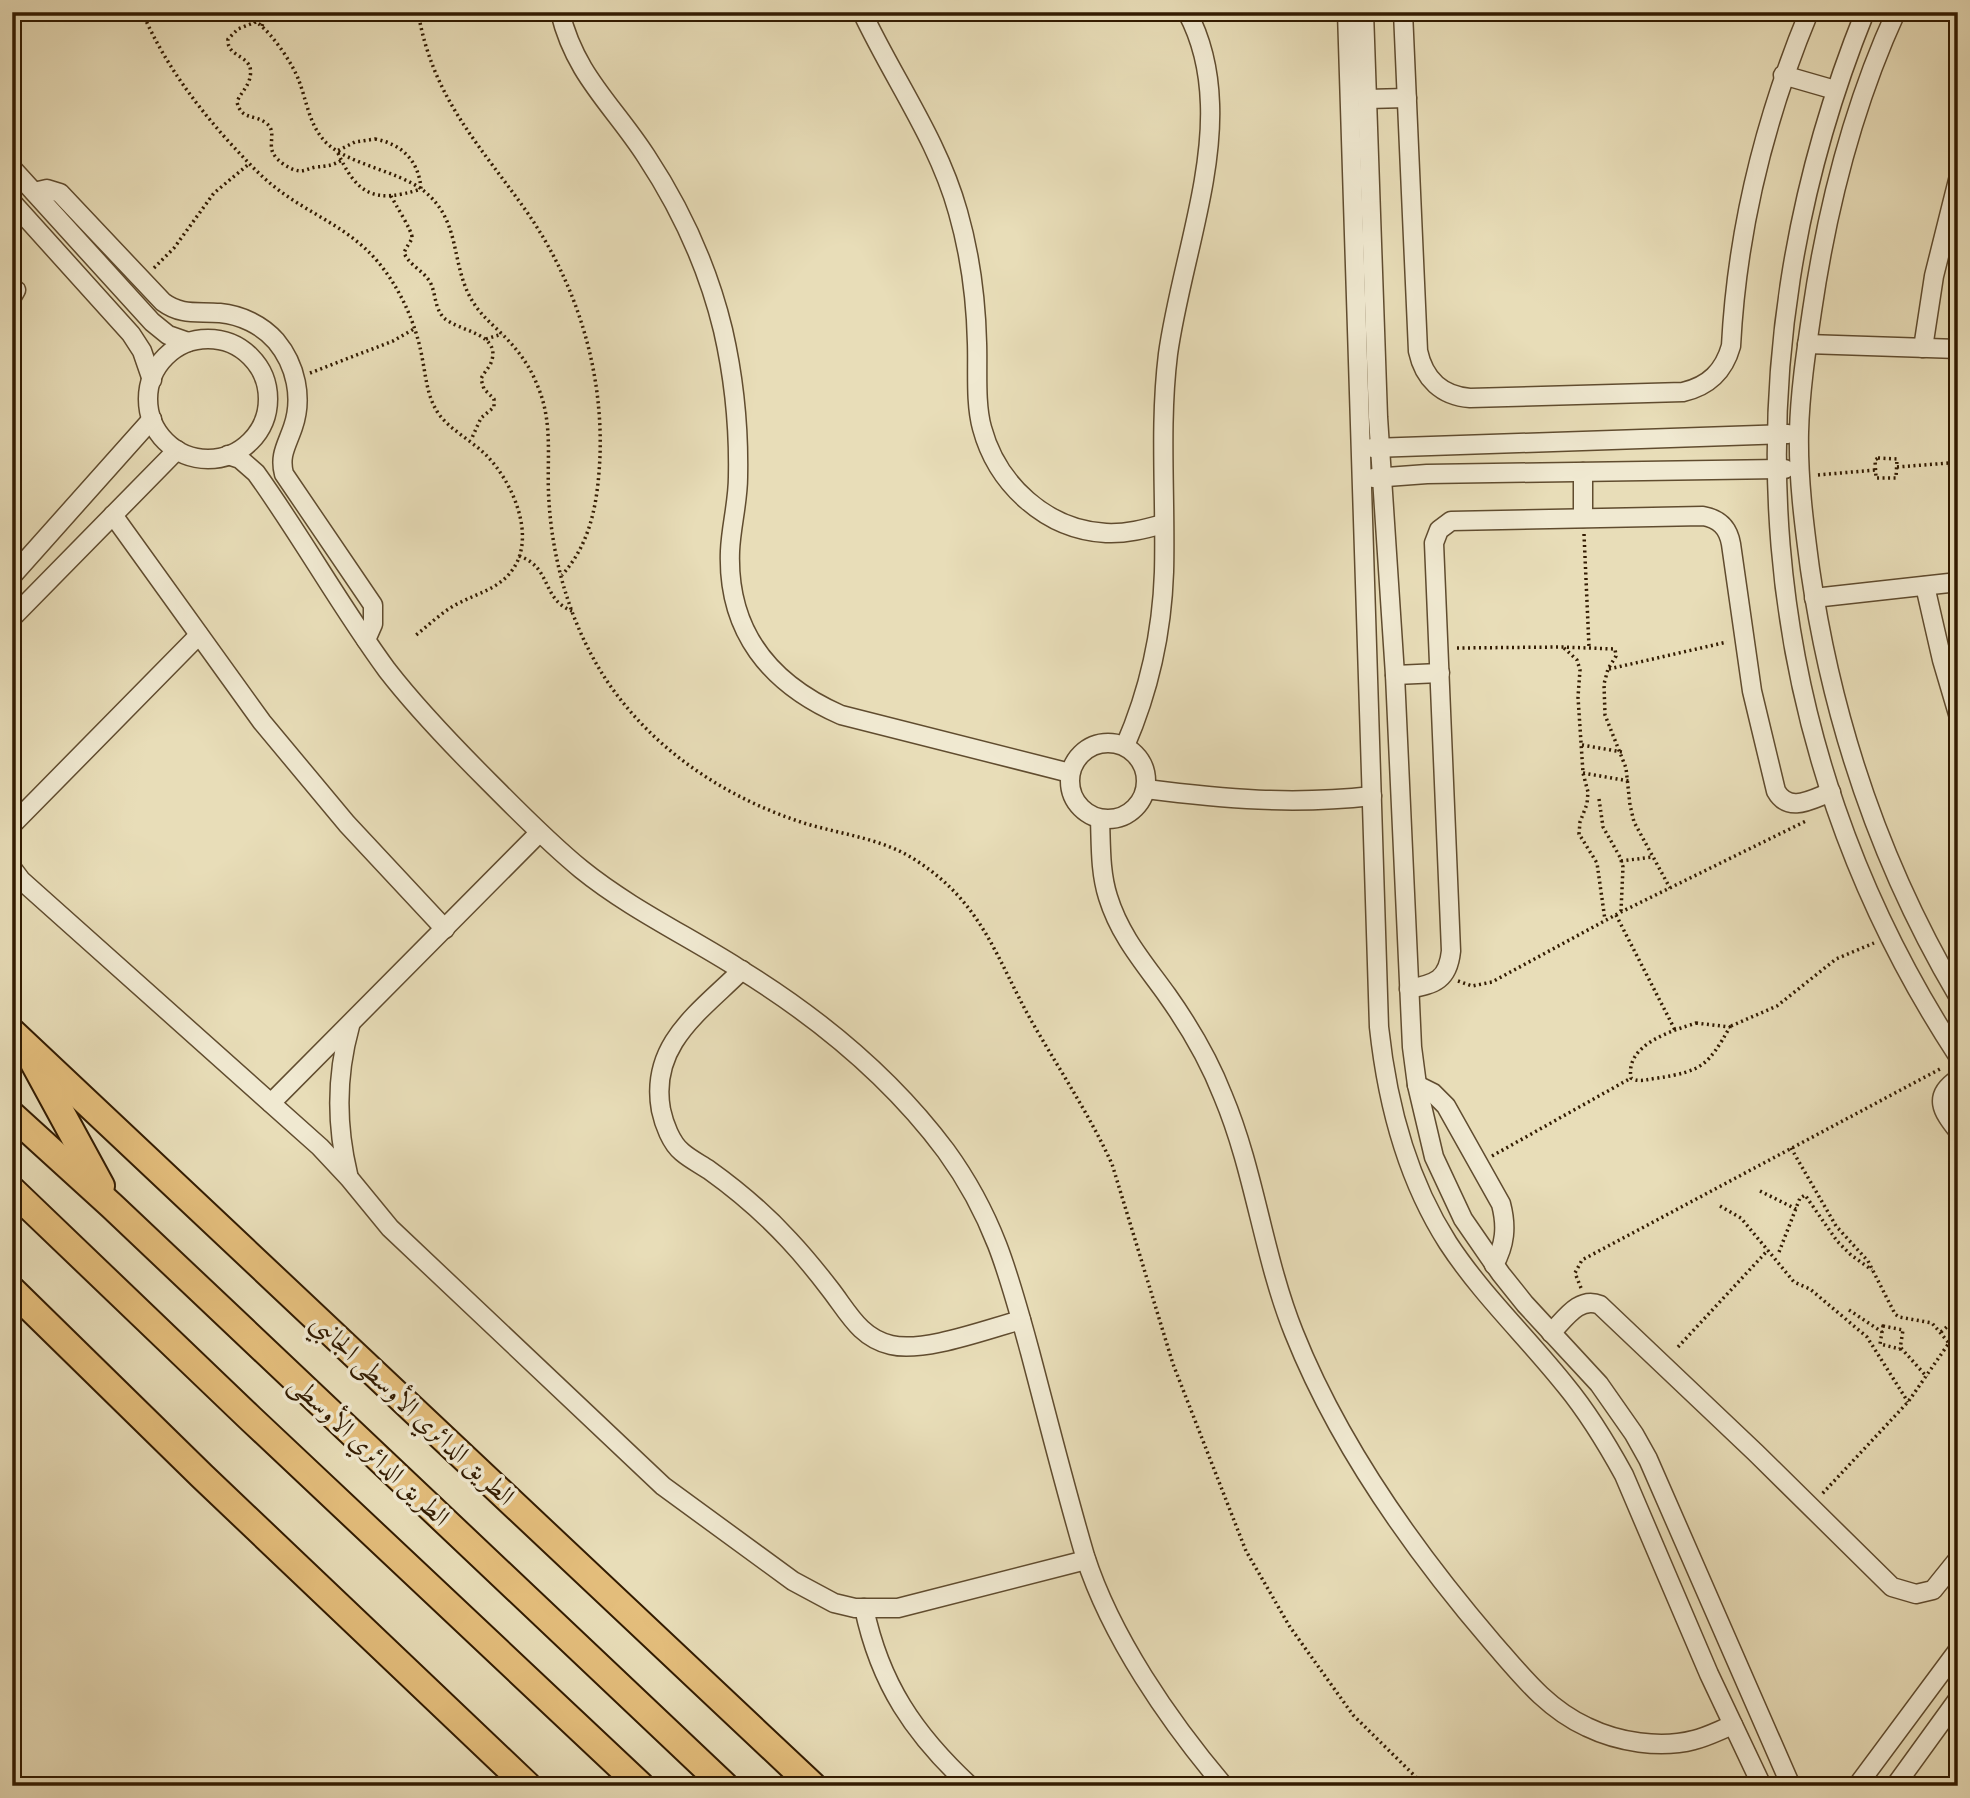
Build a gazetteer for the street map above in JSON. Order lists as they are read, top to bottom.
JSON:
{
  "streets": {
    "highway": ["الطريق الدائري الأوسطى الجانبي", "الطريق الدائري الأوسطى"]
  }
}
